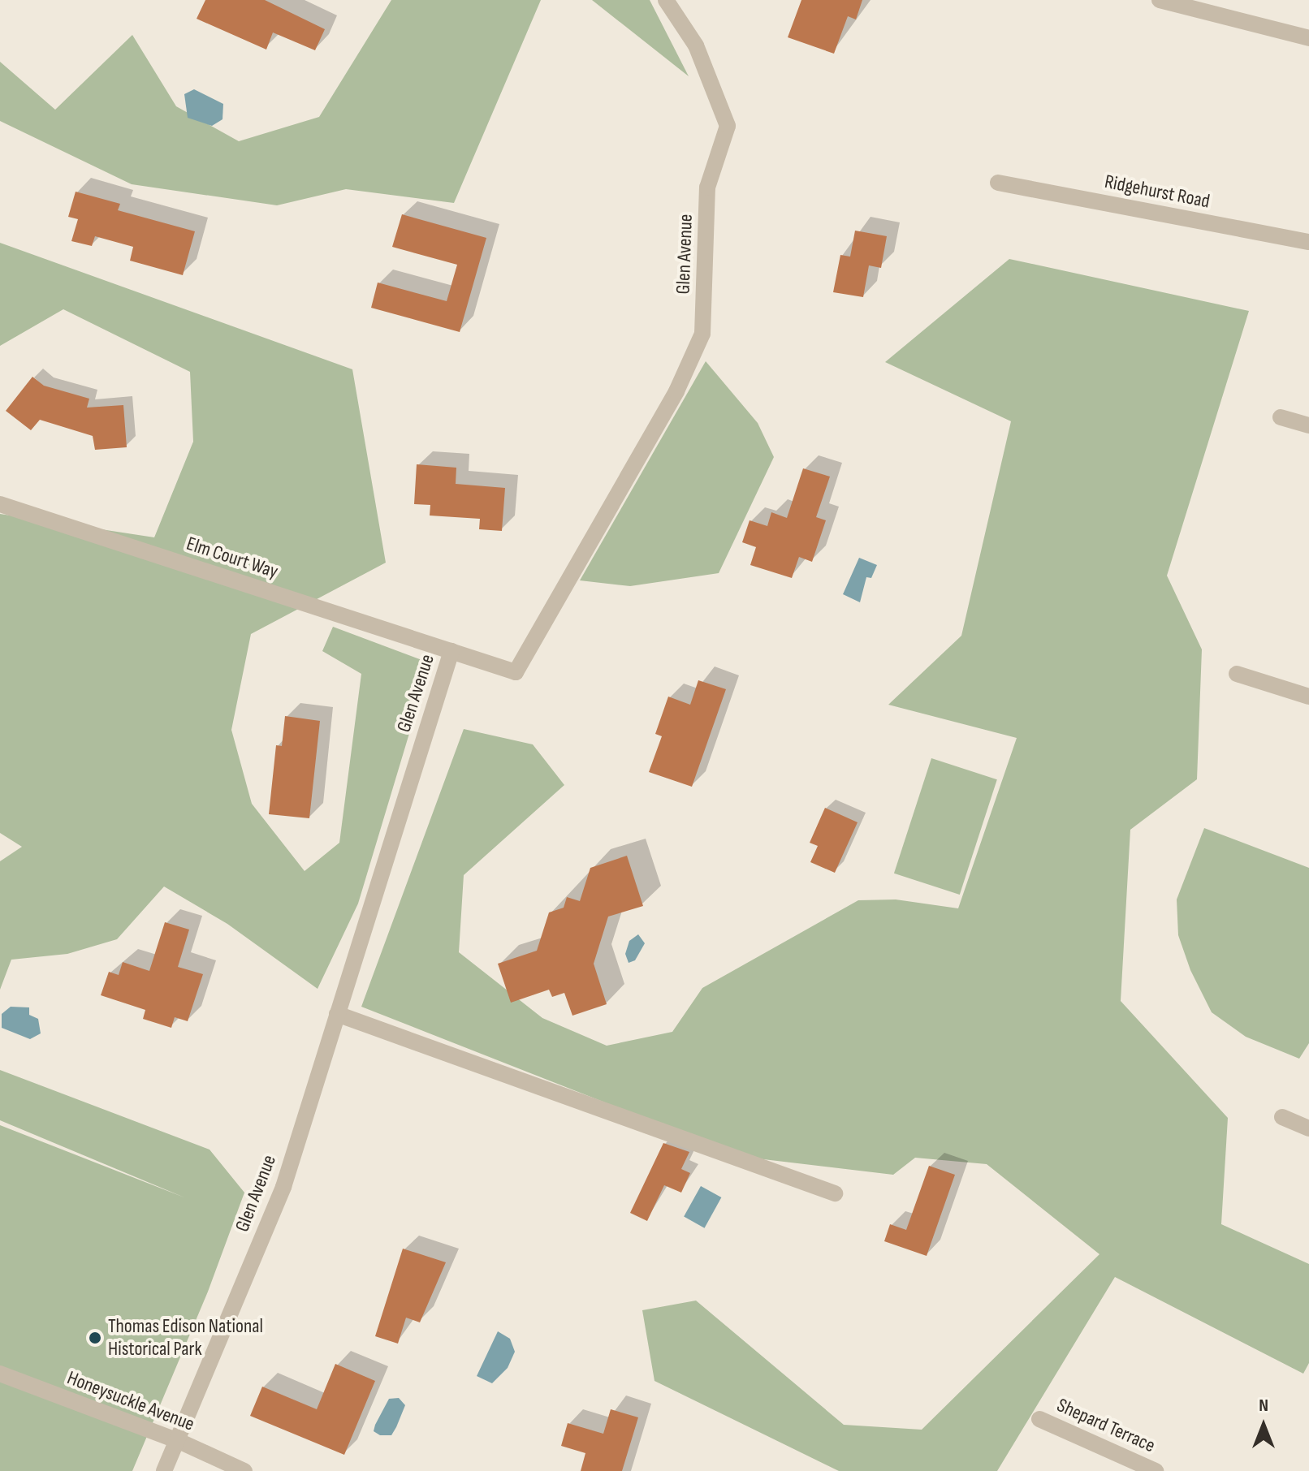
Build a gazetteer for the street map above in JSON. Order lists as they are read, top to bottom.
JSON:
{
  "streets": {
    "street": [
      "Ridgehurst Road",
      "Glen Avenue",
      "Elm Court Way",
      "Honeysuckle Avenue",
      "Shepard Terrace"
    ]
  },
  "crossings": [
    ["Glen Avenue", "Elm Court Way"],
    ["Glen Avenue", "Honeysuckle Avenue"]
  ],
  "places": ["Thomas Edison National Historical Park"],
  "north": "top"
}
